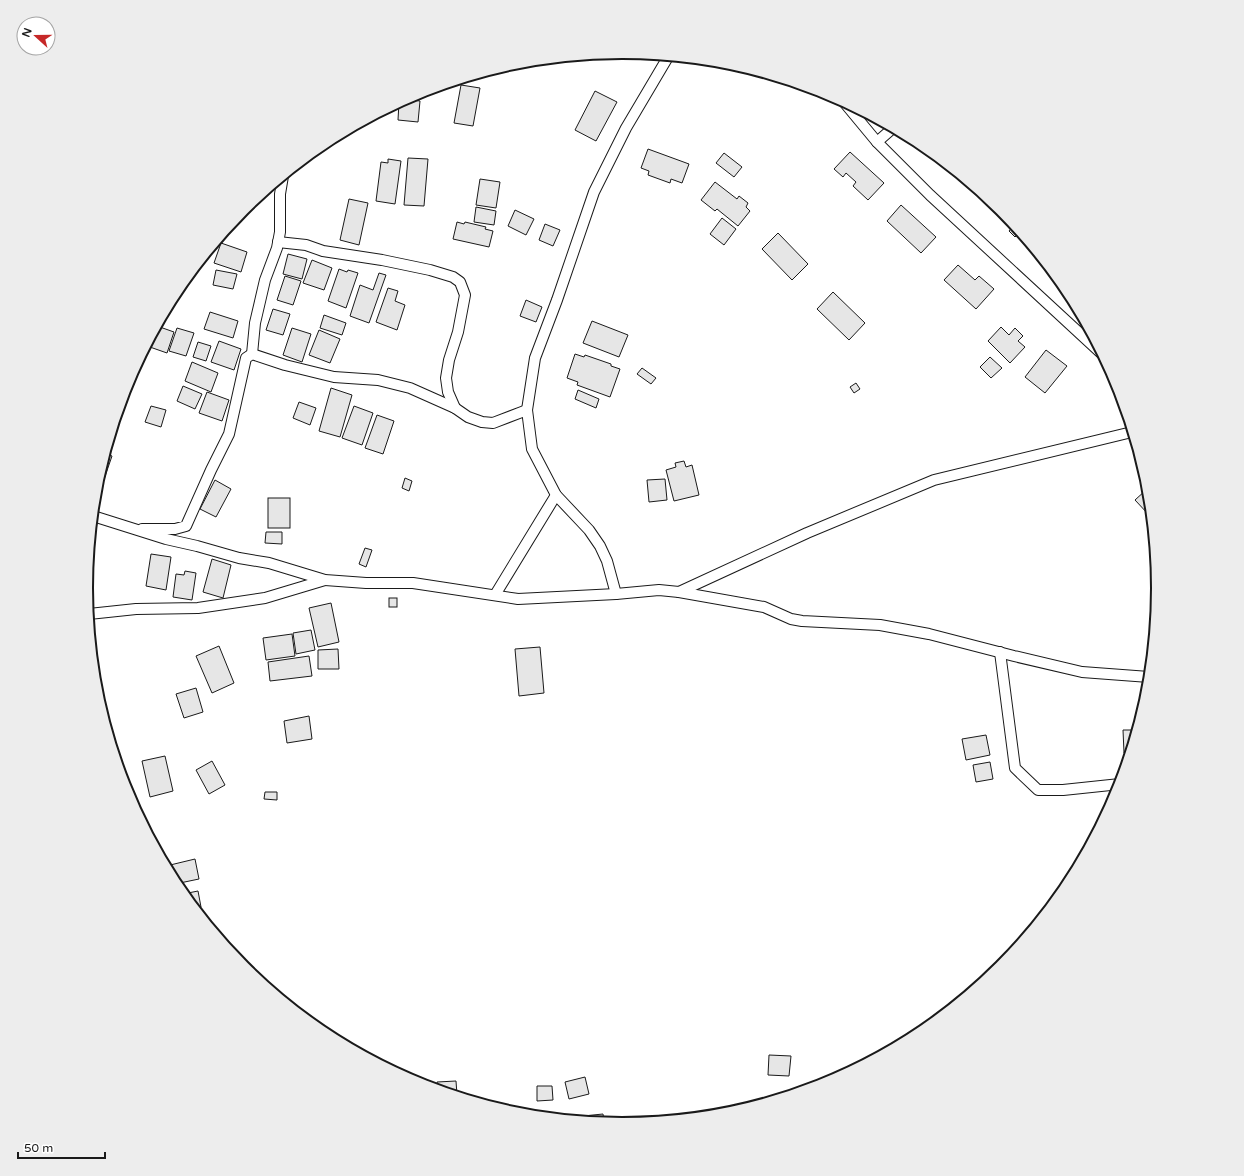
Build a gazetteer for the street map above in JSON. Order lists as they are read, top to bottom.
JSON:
{
  "scale_bar": "50 m",
  "north": "left"
}
